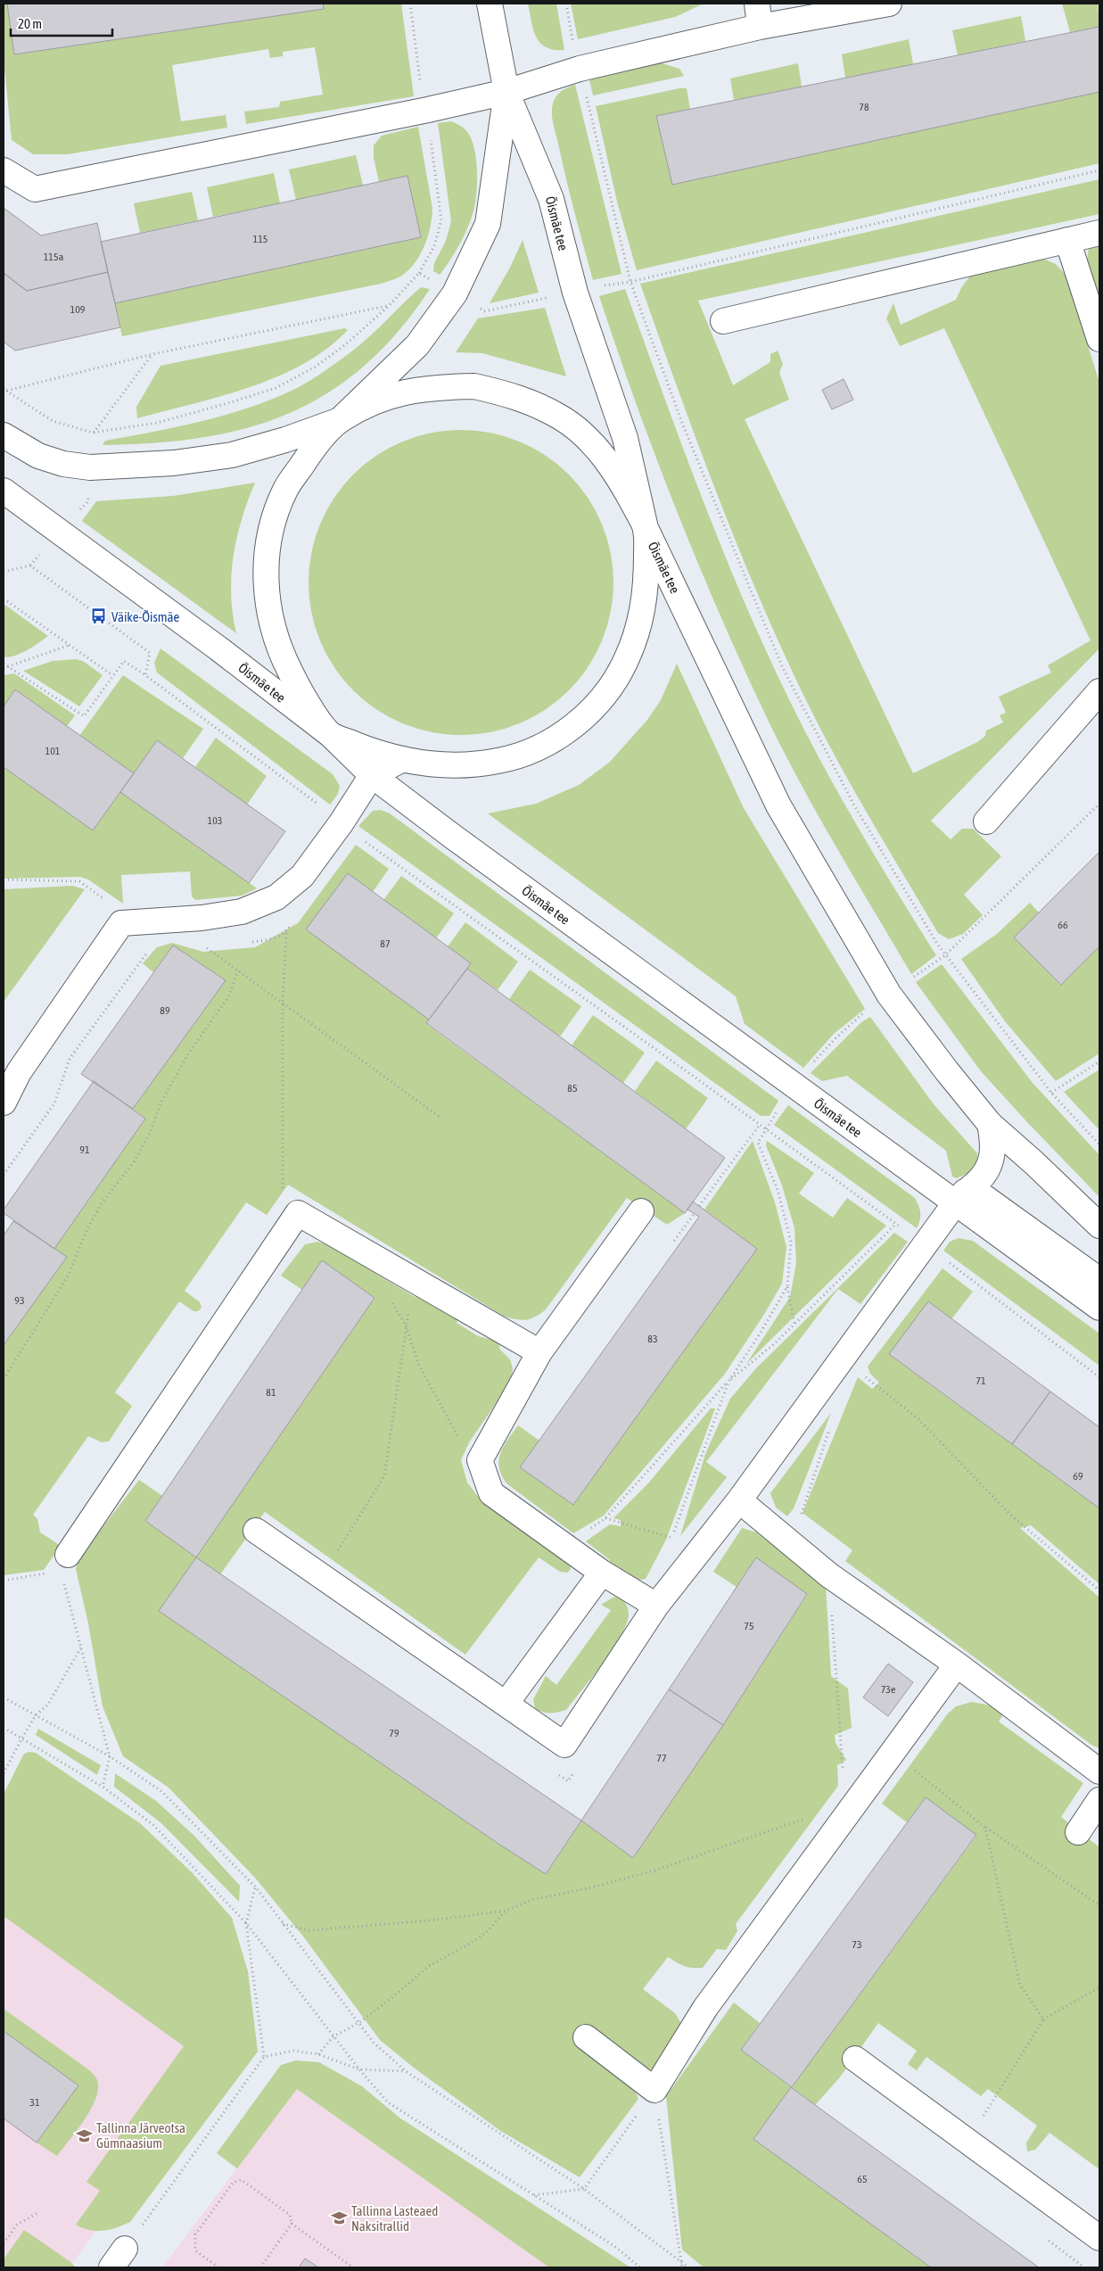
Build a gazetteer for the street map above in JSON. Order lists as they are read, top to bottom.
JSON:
{
  "streets": {
    "street": ["Õismäe tee"]
  },
  "places": {
    "bus stop": ["Väike-Õismäe"],
    "school or university": ["Tallinna Järveotsa Gümnaasium", "Tallinna Lasteaed Naksitrallid"]
  },
  "house_numbers": [
    "78",
    "115",
    "115a",
    "109",
    "101",
    "103",
    "66",
    "87",
    "89",
    "85",
    "91",
    "93",
    "83",
    "71",
    "81",
    "69",
    "75",
    "73e",
    "79",
    "77",
    "73",
    "31",
    "65"
  ],
  "scale_bar": "20 m"
}
